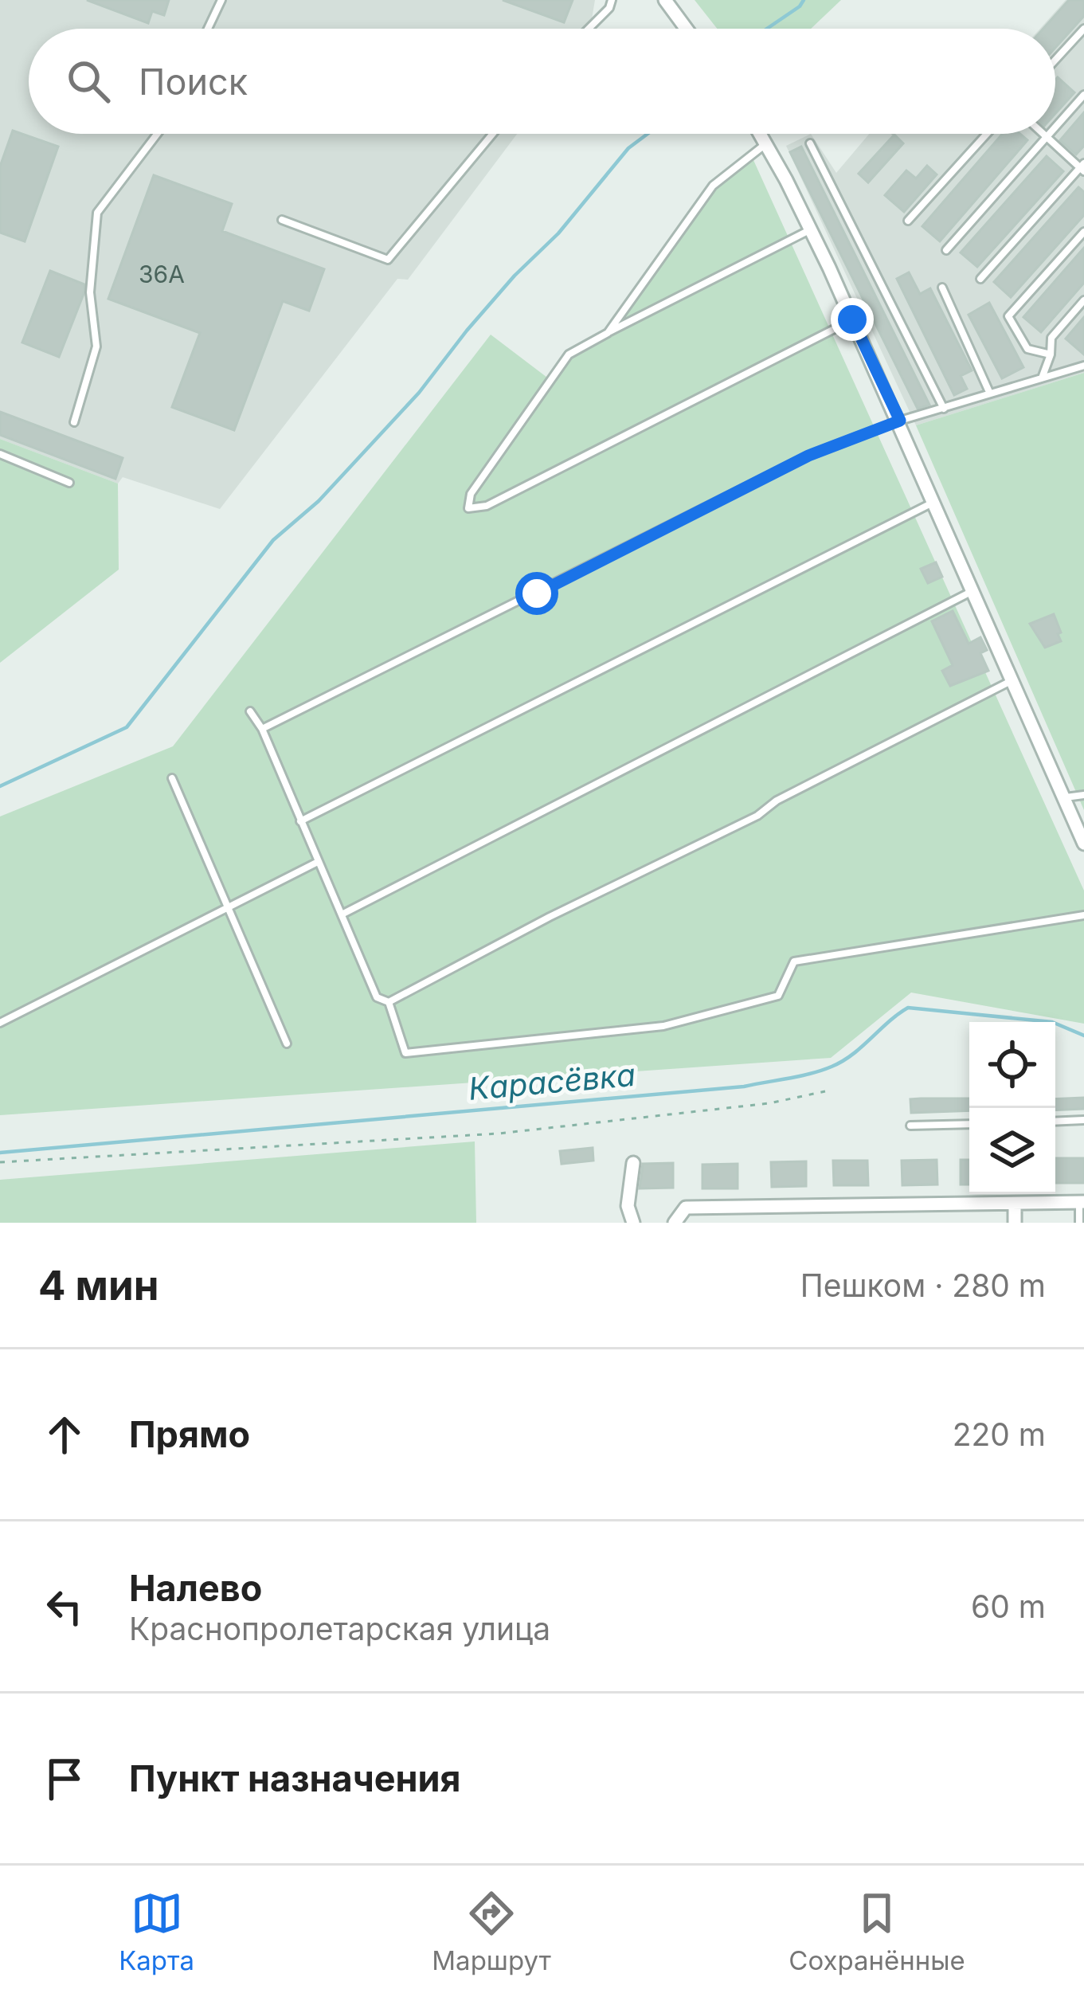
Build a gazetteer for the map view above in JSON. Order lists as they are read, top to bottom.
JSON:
{
  "water": ["Карасёвка"],
  "house_numbers": ["36А"],
  "page": {
    "search": "Поиск",
    "heading": ["4 мин", "Пешком · 280 m"],
    "list": [
      ["Прямо", "220 m"],
      ["Налево", "Краснопролетарская улица", "60 m"],
      "Пункт назначения"
    ],
    "nav": ["Карта", "Маршрут", "Сохранённые"]
  }
}
